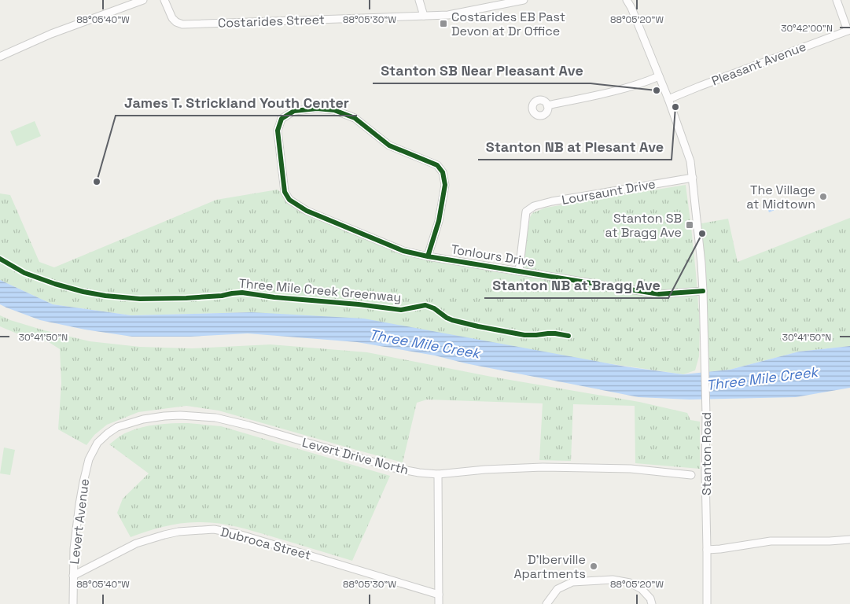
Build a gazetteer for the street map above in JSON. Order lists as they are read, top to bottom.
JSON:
{
  "streets": {
    "street": [
      "Costarides Street",
      "Pleasant Avenue",
      "Loursaunt Drive",
      "Tonlours Drive",
      "Stanton Road",
      "Levert Drive North",
      "Levert Avenue",
      "Dubroca Street"
    ],
    "cycle path": ["Three Mile Creek Greenway"]
  },
  "crossings": [
    ["Pleasant Avenue", "Stanton Road"],
    ["Loursaunt Drive", "Tonlours Drive"],
    ["Loursaunt Drive", "Stanton Road"],
    ["Tonlours Drive", "Stanton Road"],
    ["Levert Drive North", "Levert Avenue"],
    ["Levert Avenue", "Dubroca Street"]
  ],
  "water": ["Three Mile Creek"],
  "places": {
    "transit": ["Costarides EB Past Devon at Dr Office", "Stanton SB at Bragg Ave"],
    "other": [
      "Stanton SB Near Pleasant Ave",
      "Stanton NB at Plesant Ave",
      "James T. Strickland Youth Center",
      "The Village at Midtown",
      "Stanton NB at Bragg Ave",
      "D'Iberville Apartments"
    ]
  },
  "coordinates": [
    "88°05'40\"W",
    "88°05'30\"W",
    "88°05'20\"W",
    "30°42'00\"N",
    "30°41'50\"N"
  ]
}
